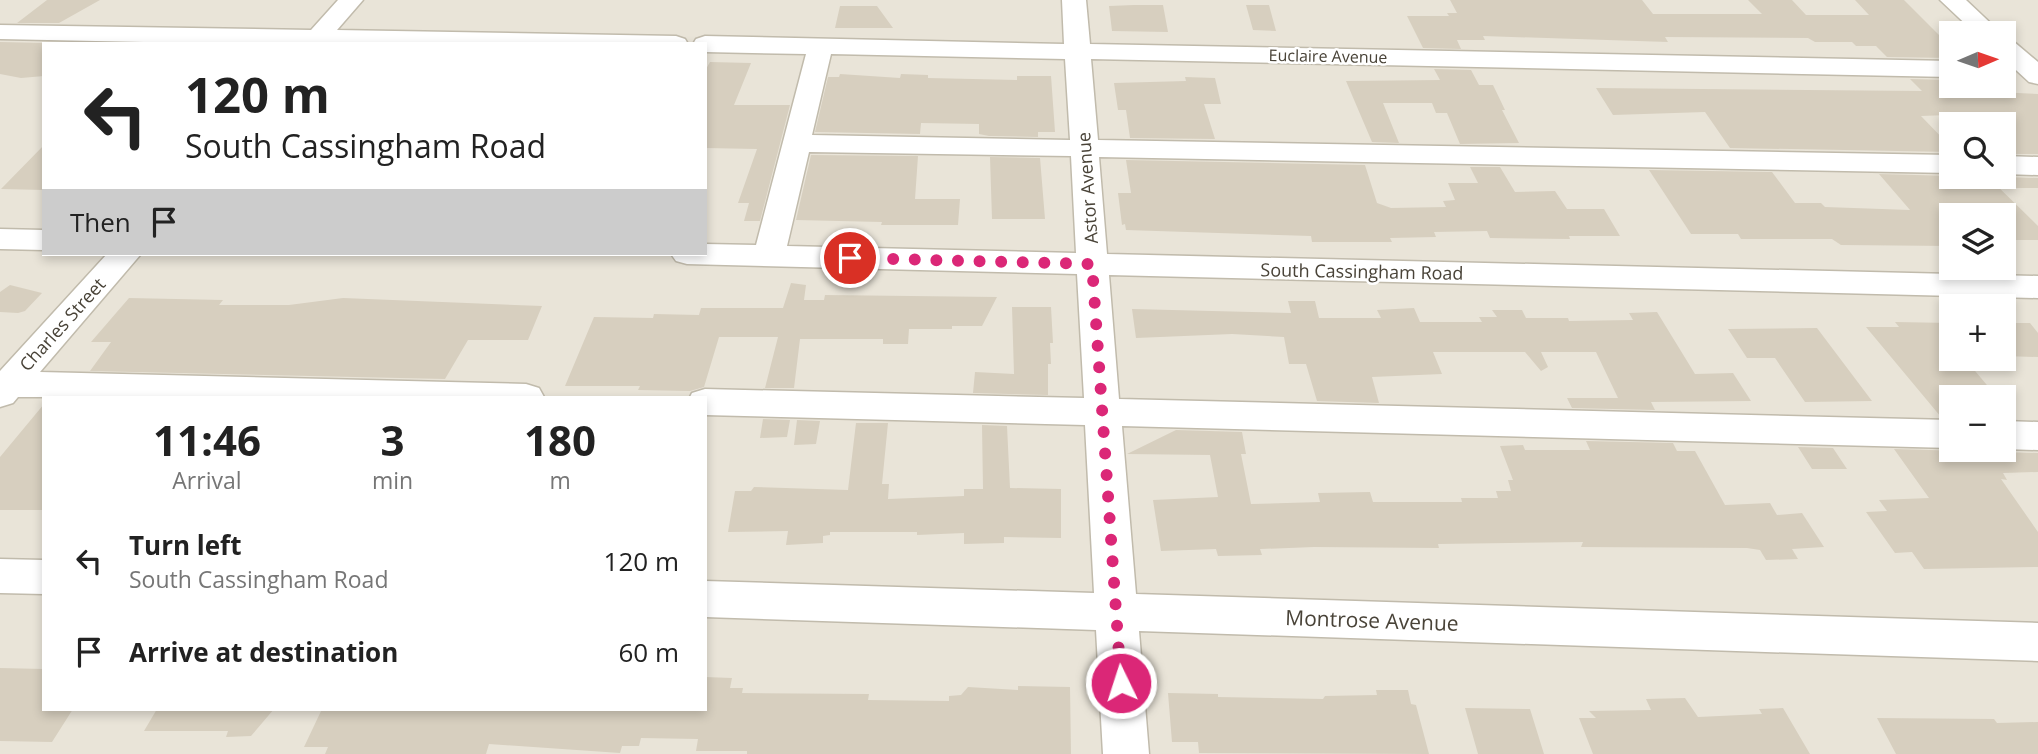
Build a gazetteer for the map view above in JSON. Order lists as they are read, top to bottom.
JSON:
{
  "streets": {
    "street": [
      "Euclaire Avenue",
      "Astor Avenue",
      "South Cassingham Road",
      "Charles Street",
      "Montrose Avenue"
    ]
  },
  "crossings": [
    ["Euclaire Avenue", "Astor Avenue"],
    ["Astor Avenue", "South Cassingham Road"],
    ["Astor Avenue", "Montrose Avenue"]
  ],
  "north": "right",
  "page": {
    "map_buttons": ["+", "−"],
    "turn": ["120 m", "South Cassingham Road"],
    "then": "Then",
    "eta": [
      "11:46",
      "Arrival",
      "3",
      "min",
      "180",
      "m"
    ],
    "list": [
      {
        "name": "Turn left",
        "note": "South Cassingham Road",
        "value": "120 m"
      },
      {
        "name": "Arrive at destination",
        "value": "60 m"
      }
    ]
  }
}
